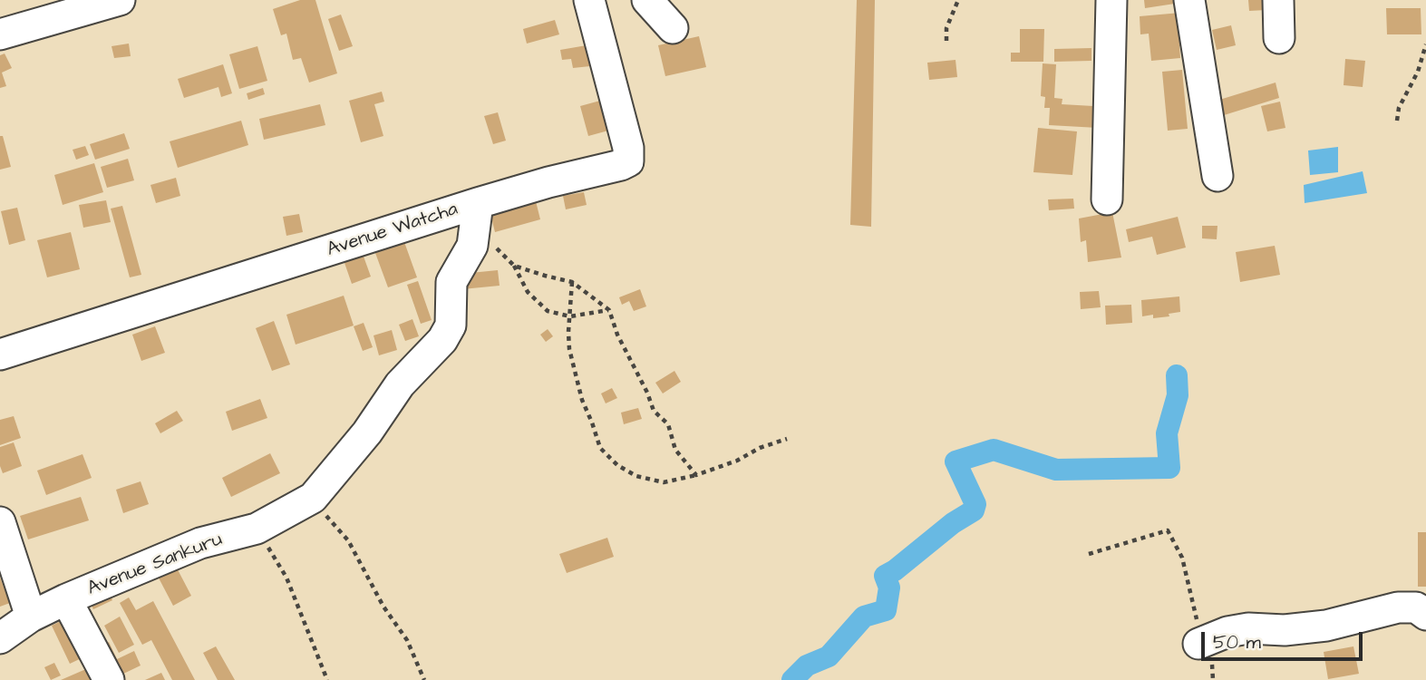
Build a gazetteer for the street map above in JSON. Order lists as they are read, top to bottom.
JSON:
{
  "streets": {
    "street": ["Avenue Watcha", "Avenue Sankuru"]
  },
  "scale_bar": "50 m"
}
